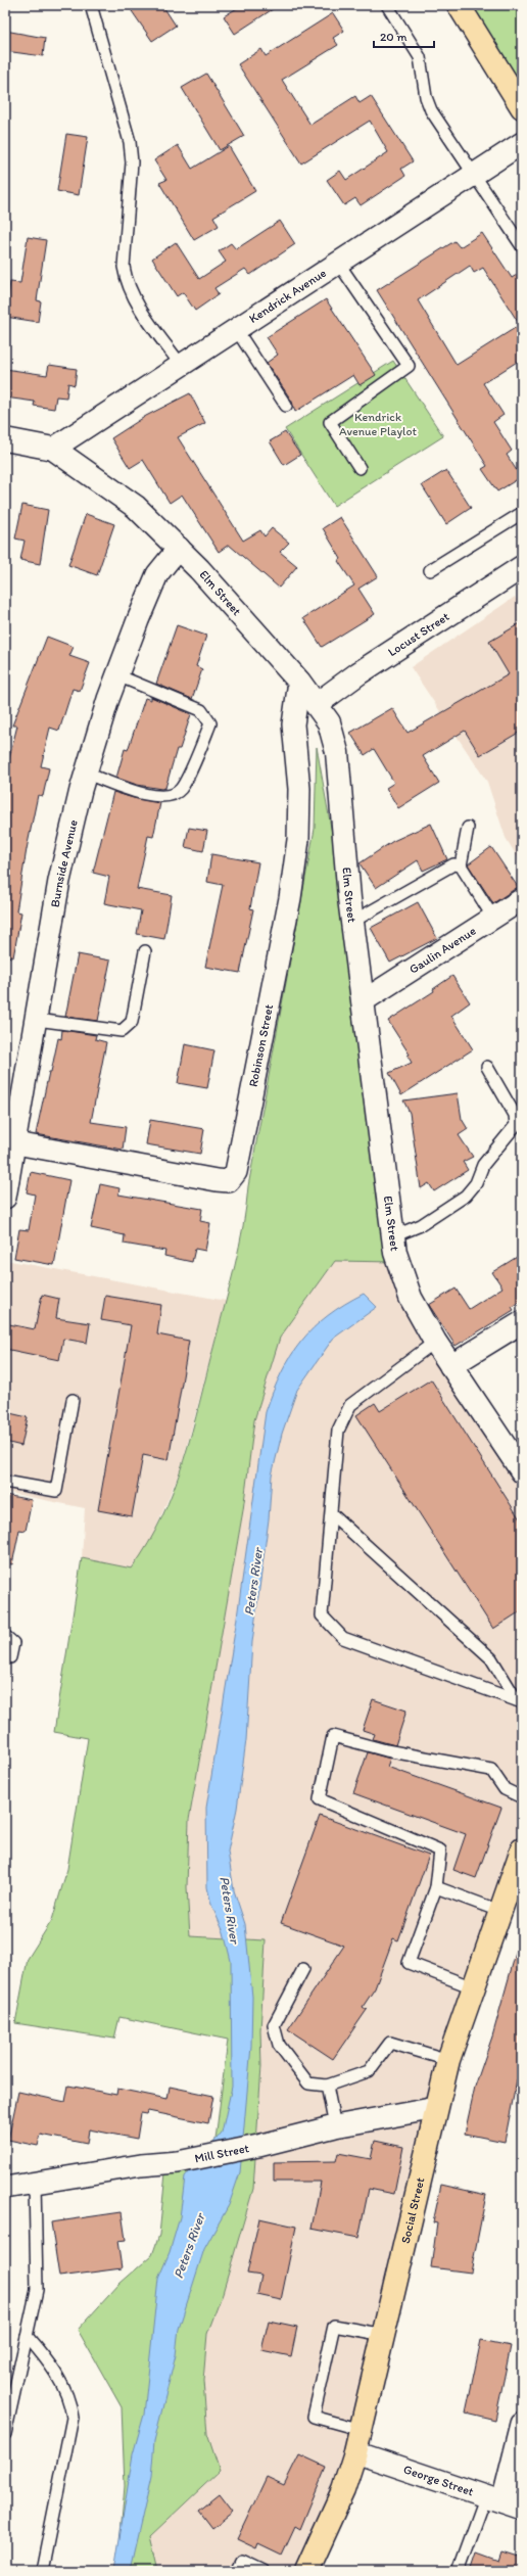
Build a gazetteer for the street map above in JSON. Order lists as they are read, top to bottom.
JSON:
{
  "streets": {
    "main road": ["Social Street"],
    "street": [
      "Kendrick Avenue",
      "Elm Street",
      "Locust Street",
      "Burnside Avenue",
      "Gaulin Avenue",
      "Robinson Street",
      "Mill Street",
      "George Street"
    ]
  },
  "crossings": [
    ["Kendrick Avenue", "Elm Street"],
    ["Elm Street", "Locust Street"],
    ["Elm Street", "Burnside Avenue"],
    ["Elm Street", "Gaulin Avenue"],
    ["Elm Street", "Robinson Street"],
    ["Burnside Avenue", "Robinson Street"],
    ["Mill Street", "Social Street"],
    ["Social Street", "George Street"]
  ],
  "water": ["Peters River"],
  "parks": ["Kendrick Avenue Playlot"],
  "scale_bar": "20 m"
}
